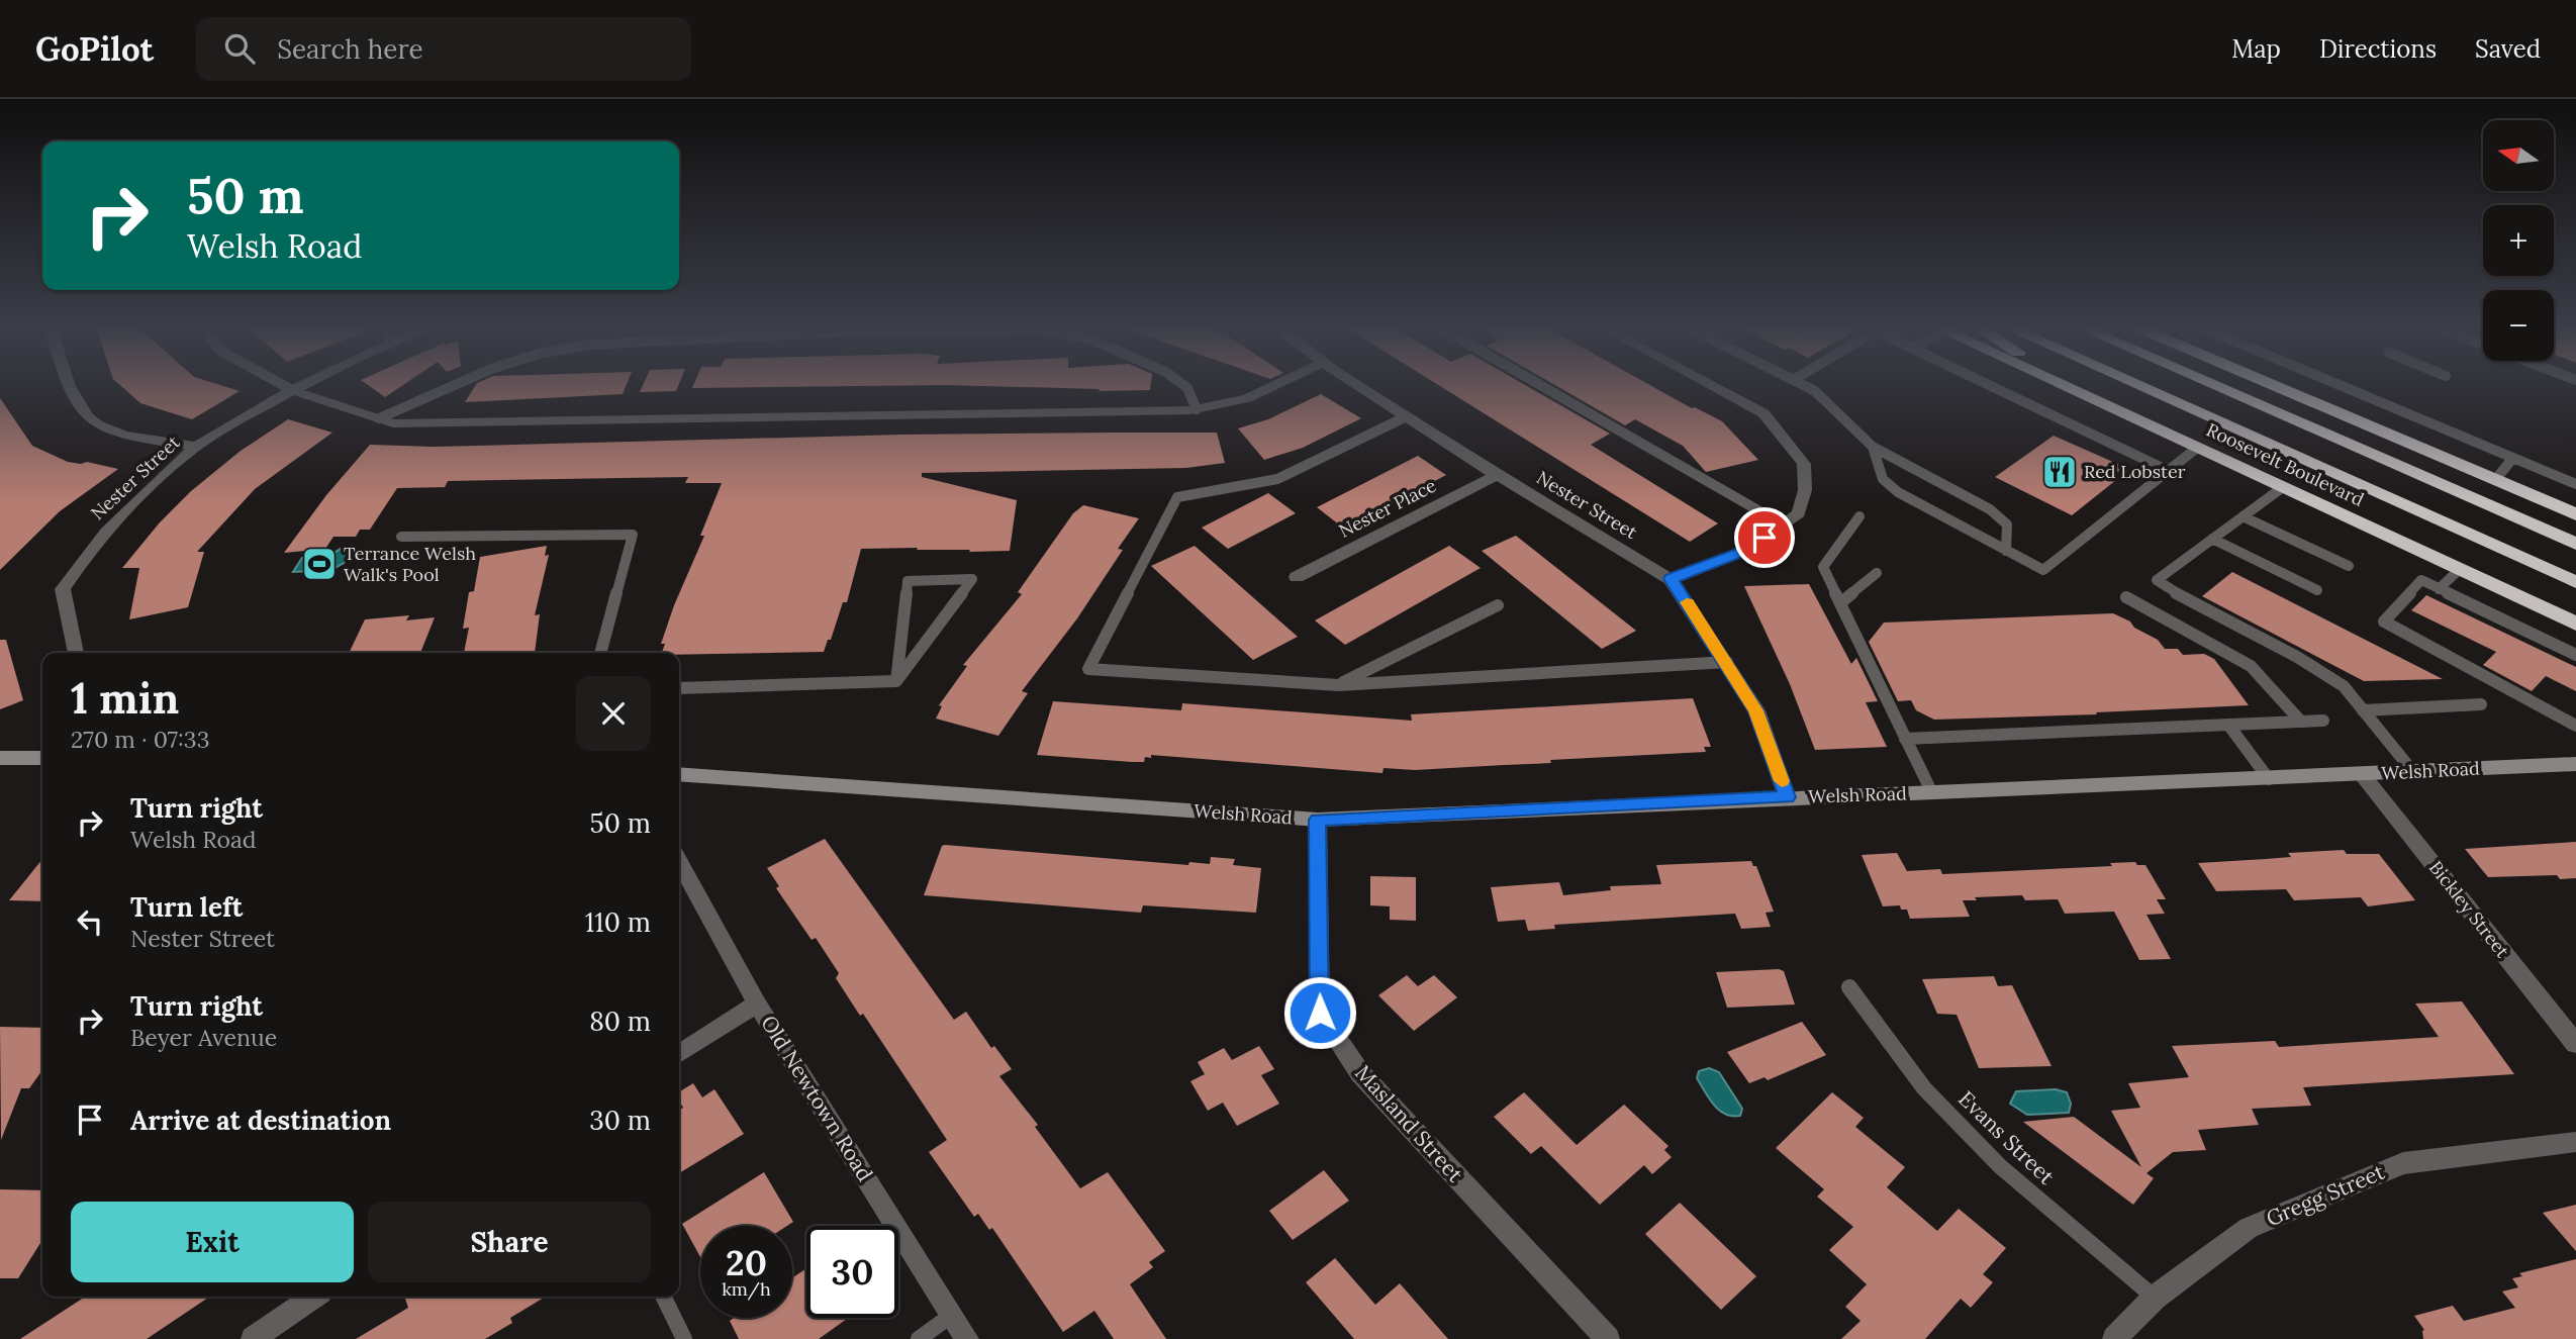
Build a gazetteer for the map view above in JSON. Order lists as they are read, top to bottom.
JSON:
{
  "streets": {
    "highway": ["Roosevelt Boulevard"],
    "main road": ["Welsh Road"],
    "street": [
      "Nester Street",
      "Nester Place",
      "Bickley Street",
      "Old Newtown Road",
      "Masland Street",
      "Gregg Street"
    ],
    "lane": ["Evans Street"]
  },
  "crossings": [
    ["Nester Street", "Nester Place"],
    ["Nester Street", "Welsh Road"],
    ["Welsh Road", "Bickley Street"],
    ["Welsh Road", "Masland Street"],
    ["Evans Street", "Gregg Street"]
  ],
  "places": {
    "restaurant": ["Red Lobster"],
    "sports": ["Terrance Welsh Walk's Pool"]
  },
  "north": "left",
  "page": {
    "header": "GoPilot",
    "search": "Search here",
    "nav": ["Map", "Directions", "Saved"],
    "map_buttons": ["+", "−"],
    "turn": ["50 m", "Welsh Road"],
    "heading": ["1 min", "270 m · 07:33"],
    "list": [
      {
        "name": "Turn right",
        "note": "Welsh Road",
        "value": "50 m"
      },
      {
        "name": "Turn left",
        "note": "Nester Street",
        "value": "110 m"
      },
      {
        "name": "Turn right",
        "note": "Beyer Avenue",
        "value": "80 m"
      },
      {
        "name": "Arrive at destination",
        "value": "30 m"
      }
    ],
    "buttons": ["Exit", "Share"],
    "speed": "20 km/h",
    "limit": "30"
  }
}
